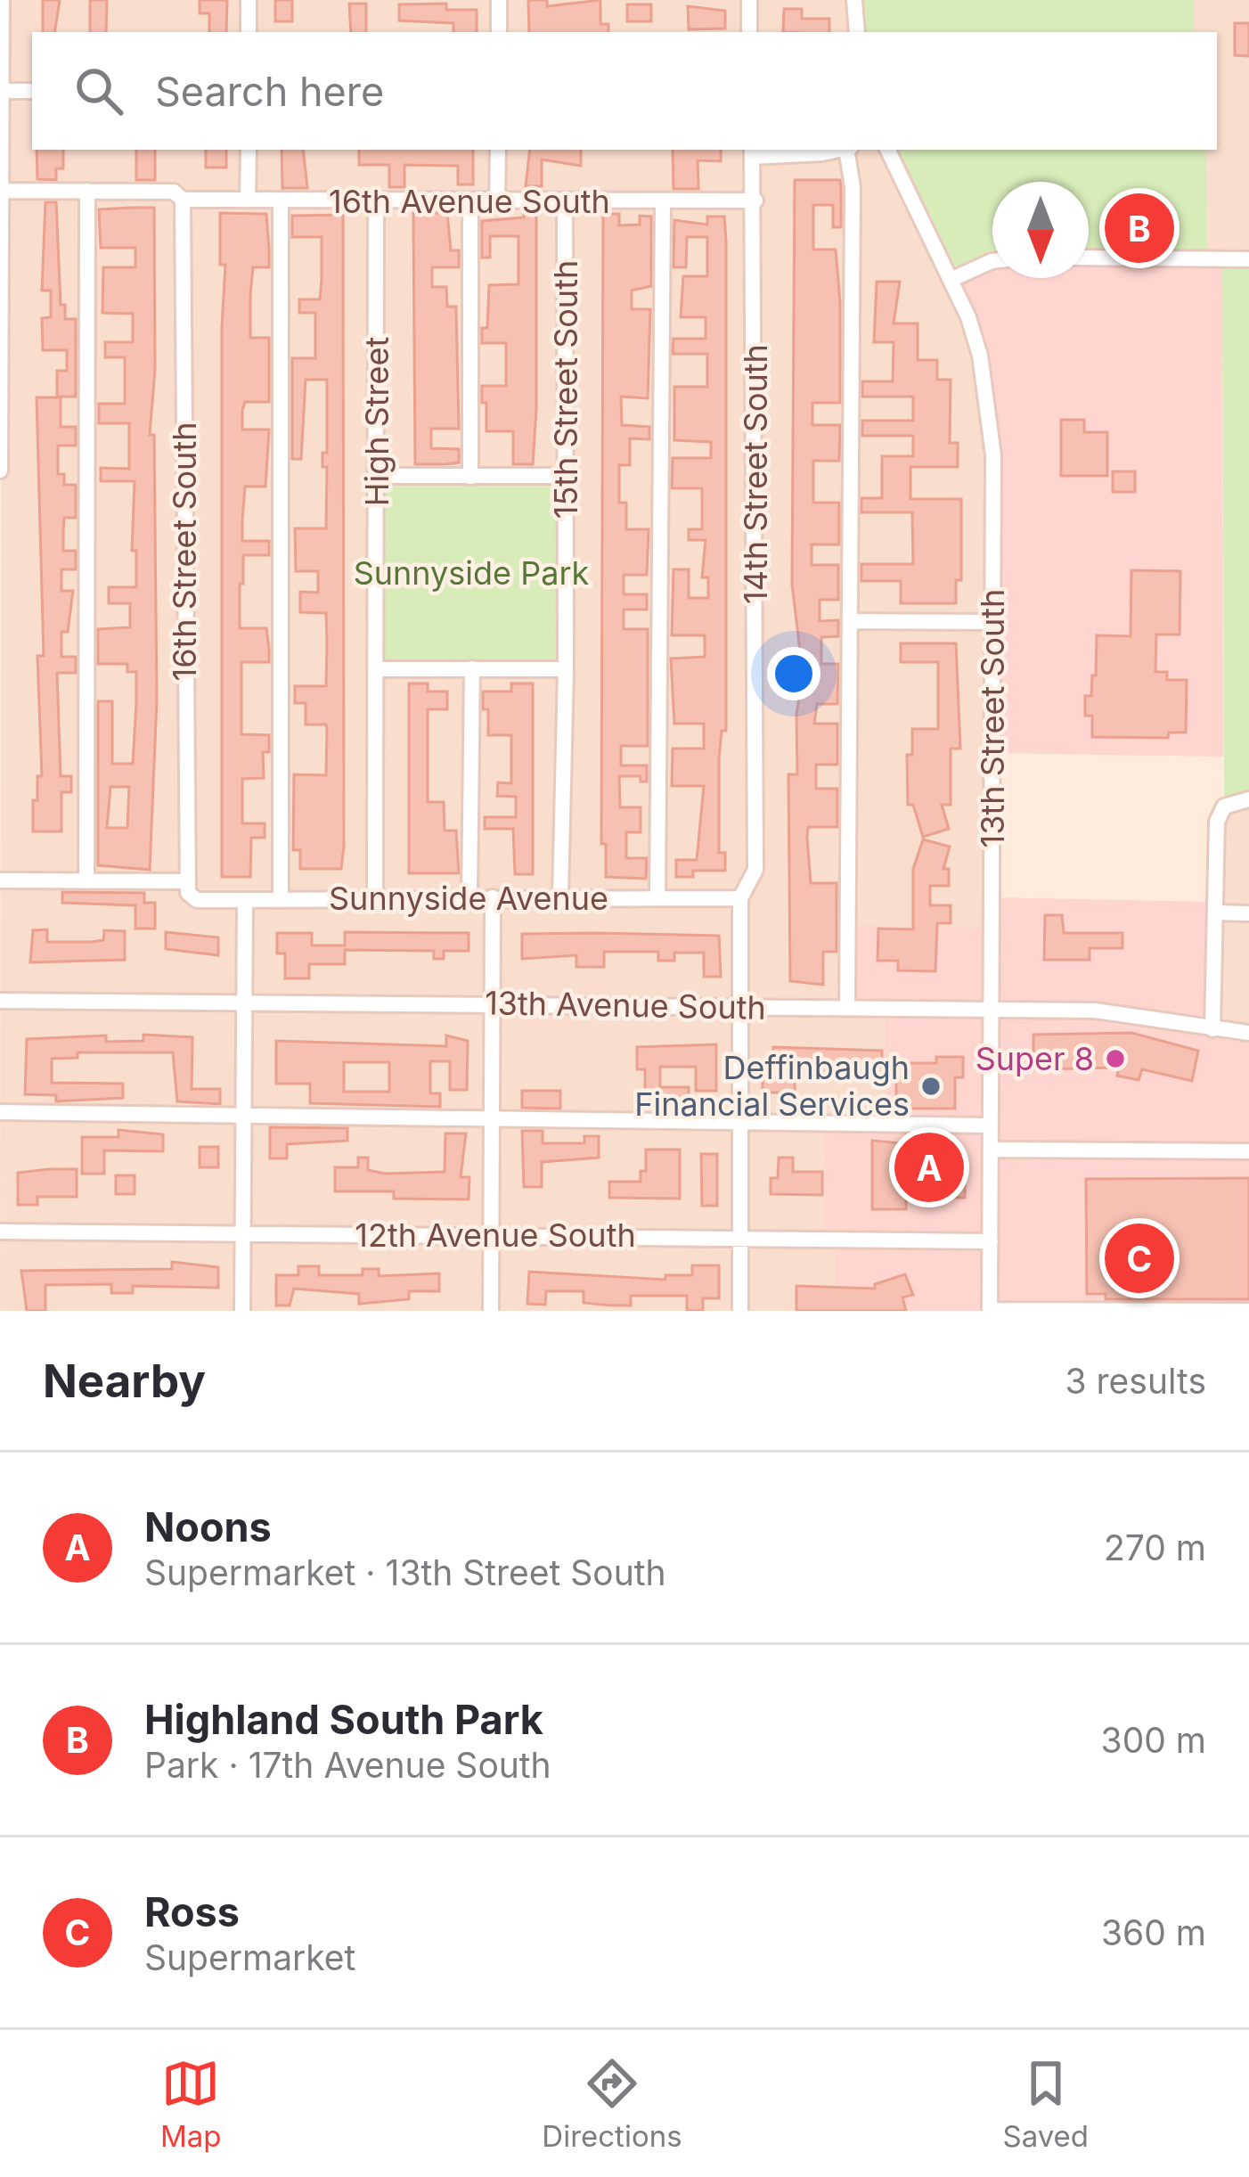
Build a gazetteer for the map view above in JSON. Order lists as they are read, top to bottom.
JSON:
{
  "streets": {
    "street": [
      "16th Avenue South",
      "15th Street South",
      "High Street",
      "14th Street South",
      "16th Street South",
      "13th Street South",
      "Sunnyside Avenue",
      "13th Avenue South",
      "12th Avenue South"
    ]
  },
  "crossings": [
    ["16th Avenue South", "15th Street South"],
    ["16th Avenue South", "High Street"],
    ["16th Avenue South", "14th Street South"],
    ["16th Avenue South", "16th Street South"],
    ["15th Street South", "Sunnyside Avenue"],
    ["High Street", "Sunnyside Avenue"],
    ["14th Street South", "Sunnyside Avenue"],
    ["14th Street South", "13th Avenue South"],
    ["14th Street South", "12th Avenue South"],
    ["16th Street South", "Sunnyside Avenue"],
    ["13th Street South", "13th Avenue South"],
    ["13th Street South", "12th Avenue South"]
  ],
  "parks": ["Sunnyside Park"],
  "places": ["Super 8", "Deffinbaugh Financial Services"],
  "north": "bottom",
  "page": {
    "search": "Search here",
    "pins": ["B", "A", "C"],
    "heading": ["Nearby", "3 results"],
    "list": [
      {
        "mark": "A",
        "name": "Noons",
        "note": "Supermarket · 13th Street South",
        "value": "270 m"
      },
      {
        "mark": "B",
        "name": "Highland South Park",
        "note": "Park · 17th Avenue South",
        "value": "300 m"
      },
      {
        "mark": "C",
        "name": "Ross",
        "note": "Supermarket",
        "value": "360 m"
      }
    ],
    "nav": ["Map", "Directions", "Saved"]
  }
}
